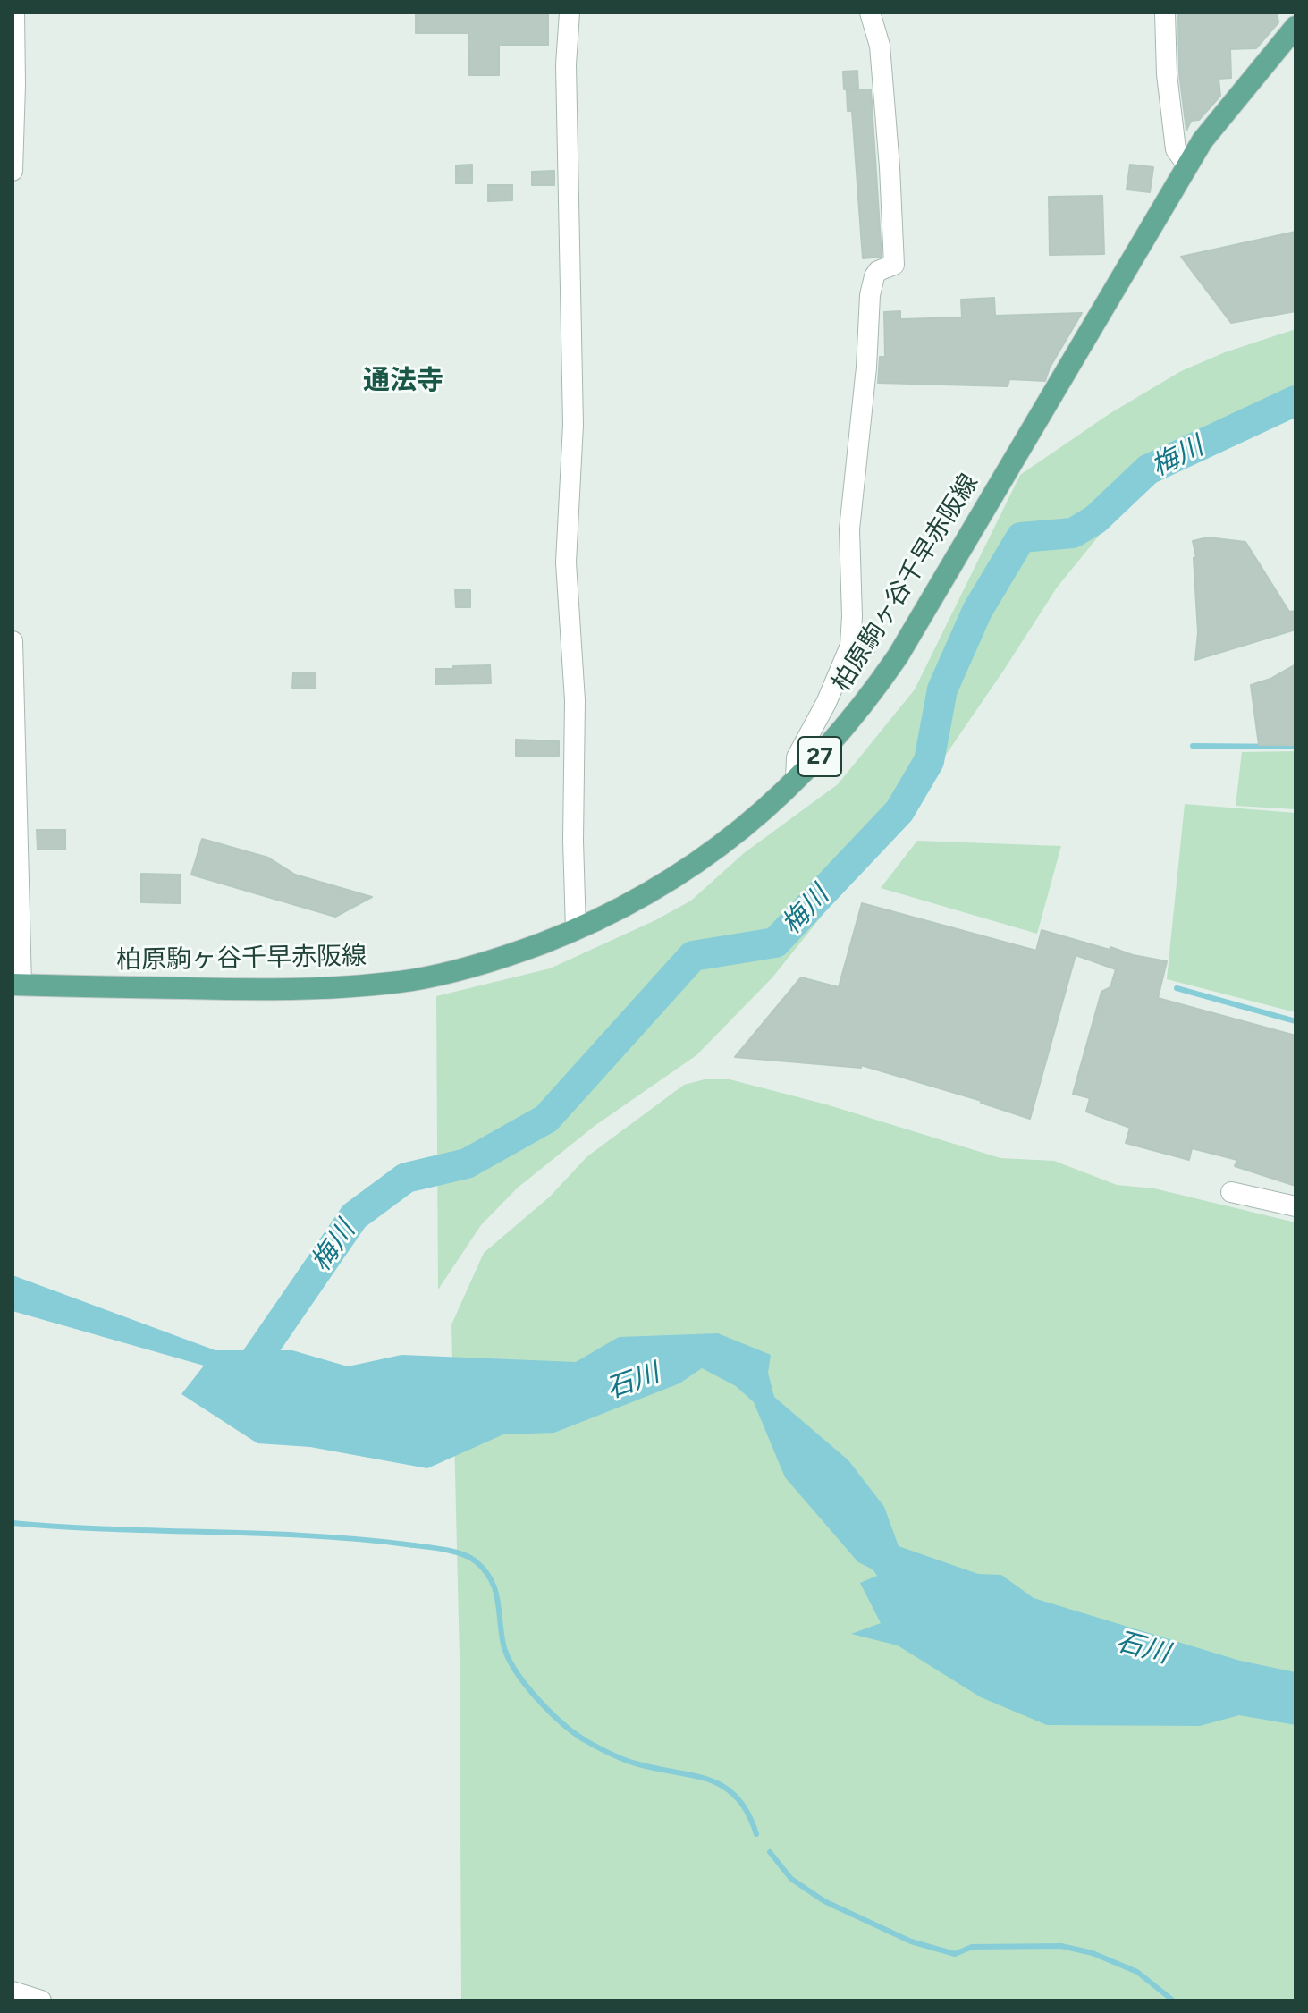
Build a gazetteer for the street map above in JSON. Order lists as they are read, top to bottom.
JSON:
{
  "streets": {
    "main road": ["柏原駒ヶ谷千早赤阪線", "27"]
  },
  "districts": ["通法寺"],
  "water": ["梅川", "石川"]
}
